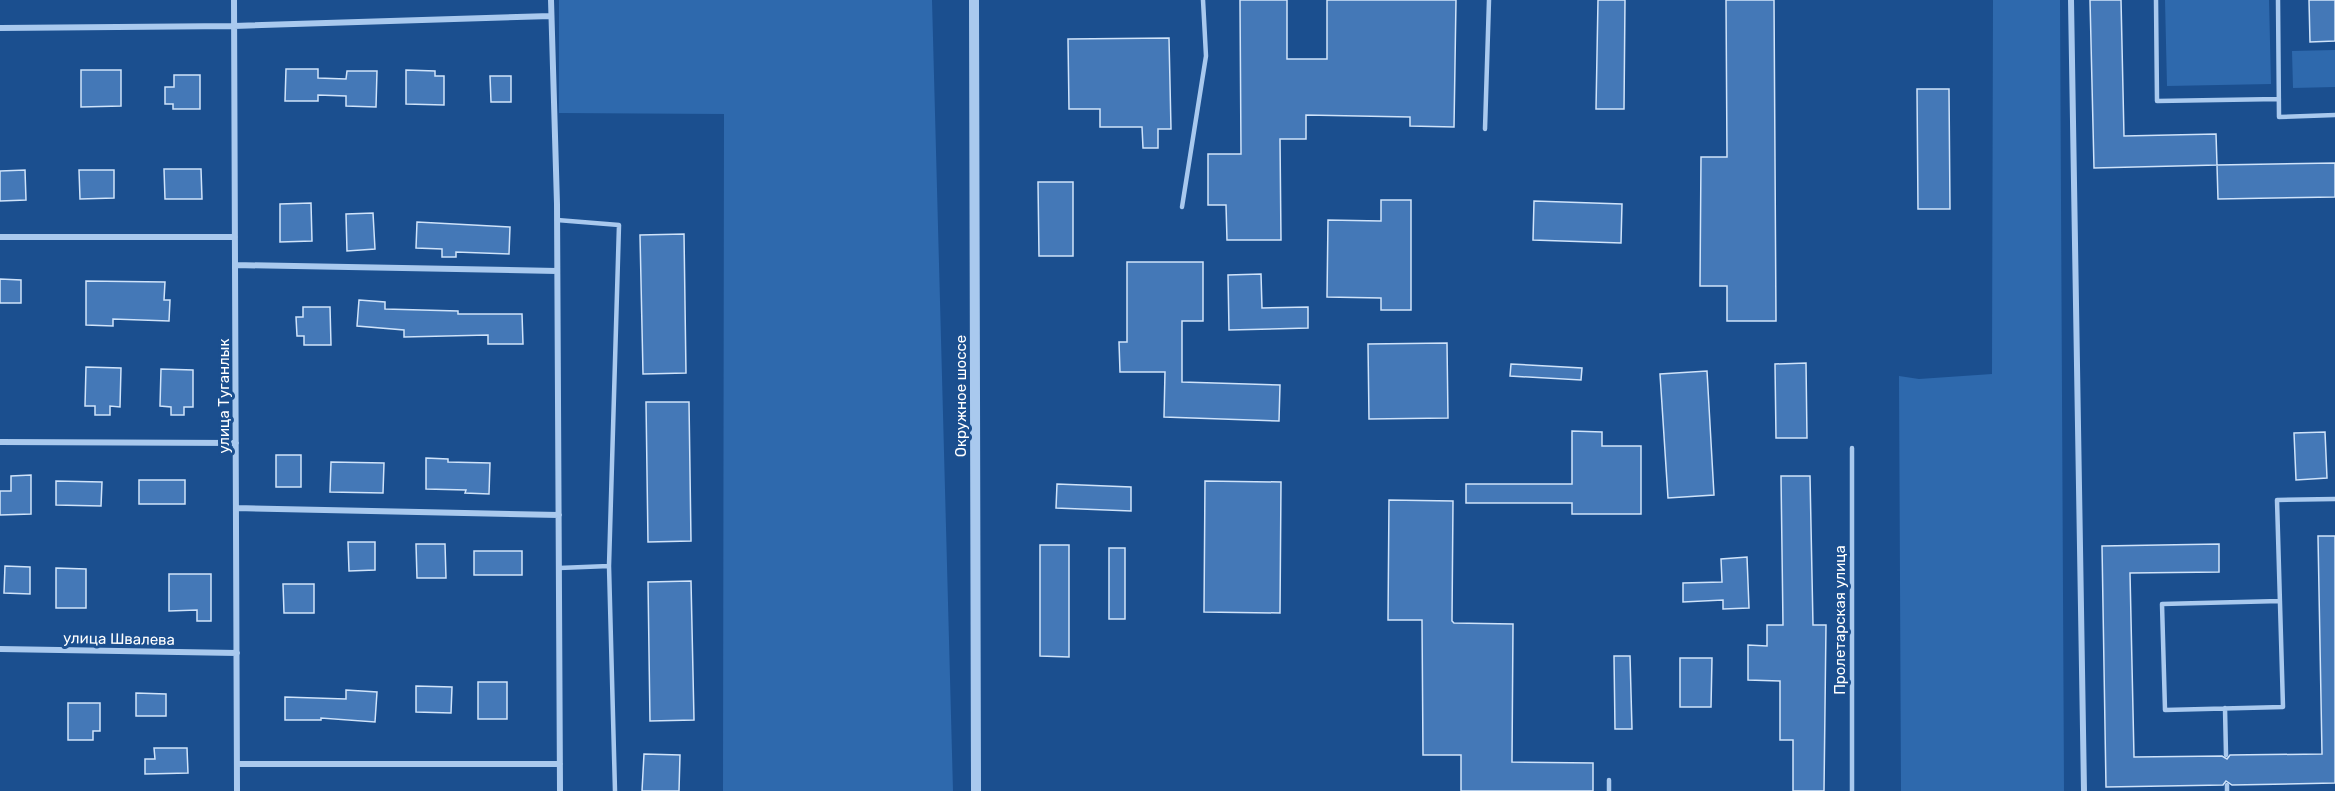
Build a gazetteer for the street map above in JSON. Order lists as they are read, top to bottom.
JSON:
{
  "streets": {
    "street": ["улица Туганлык", "Окружное шоссе", "улица Швалева"],
    "lane": ["Пролетарская улица"]
  },
  "crossings": [
    ["улица Туганлык", "улица Швалева"]
  ]
}
